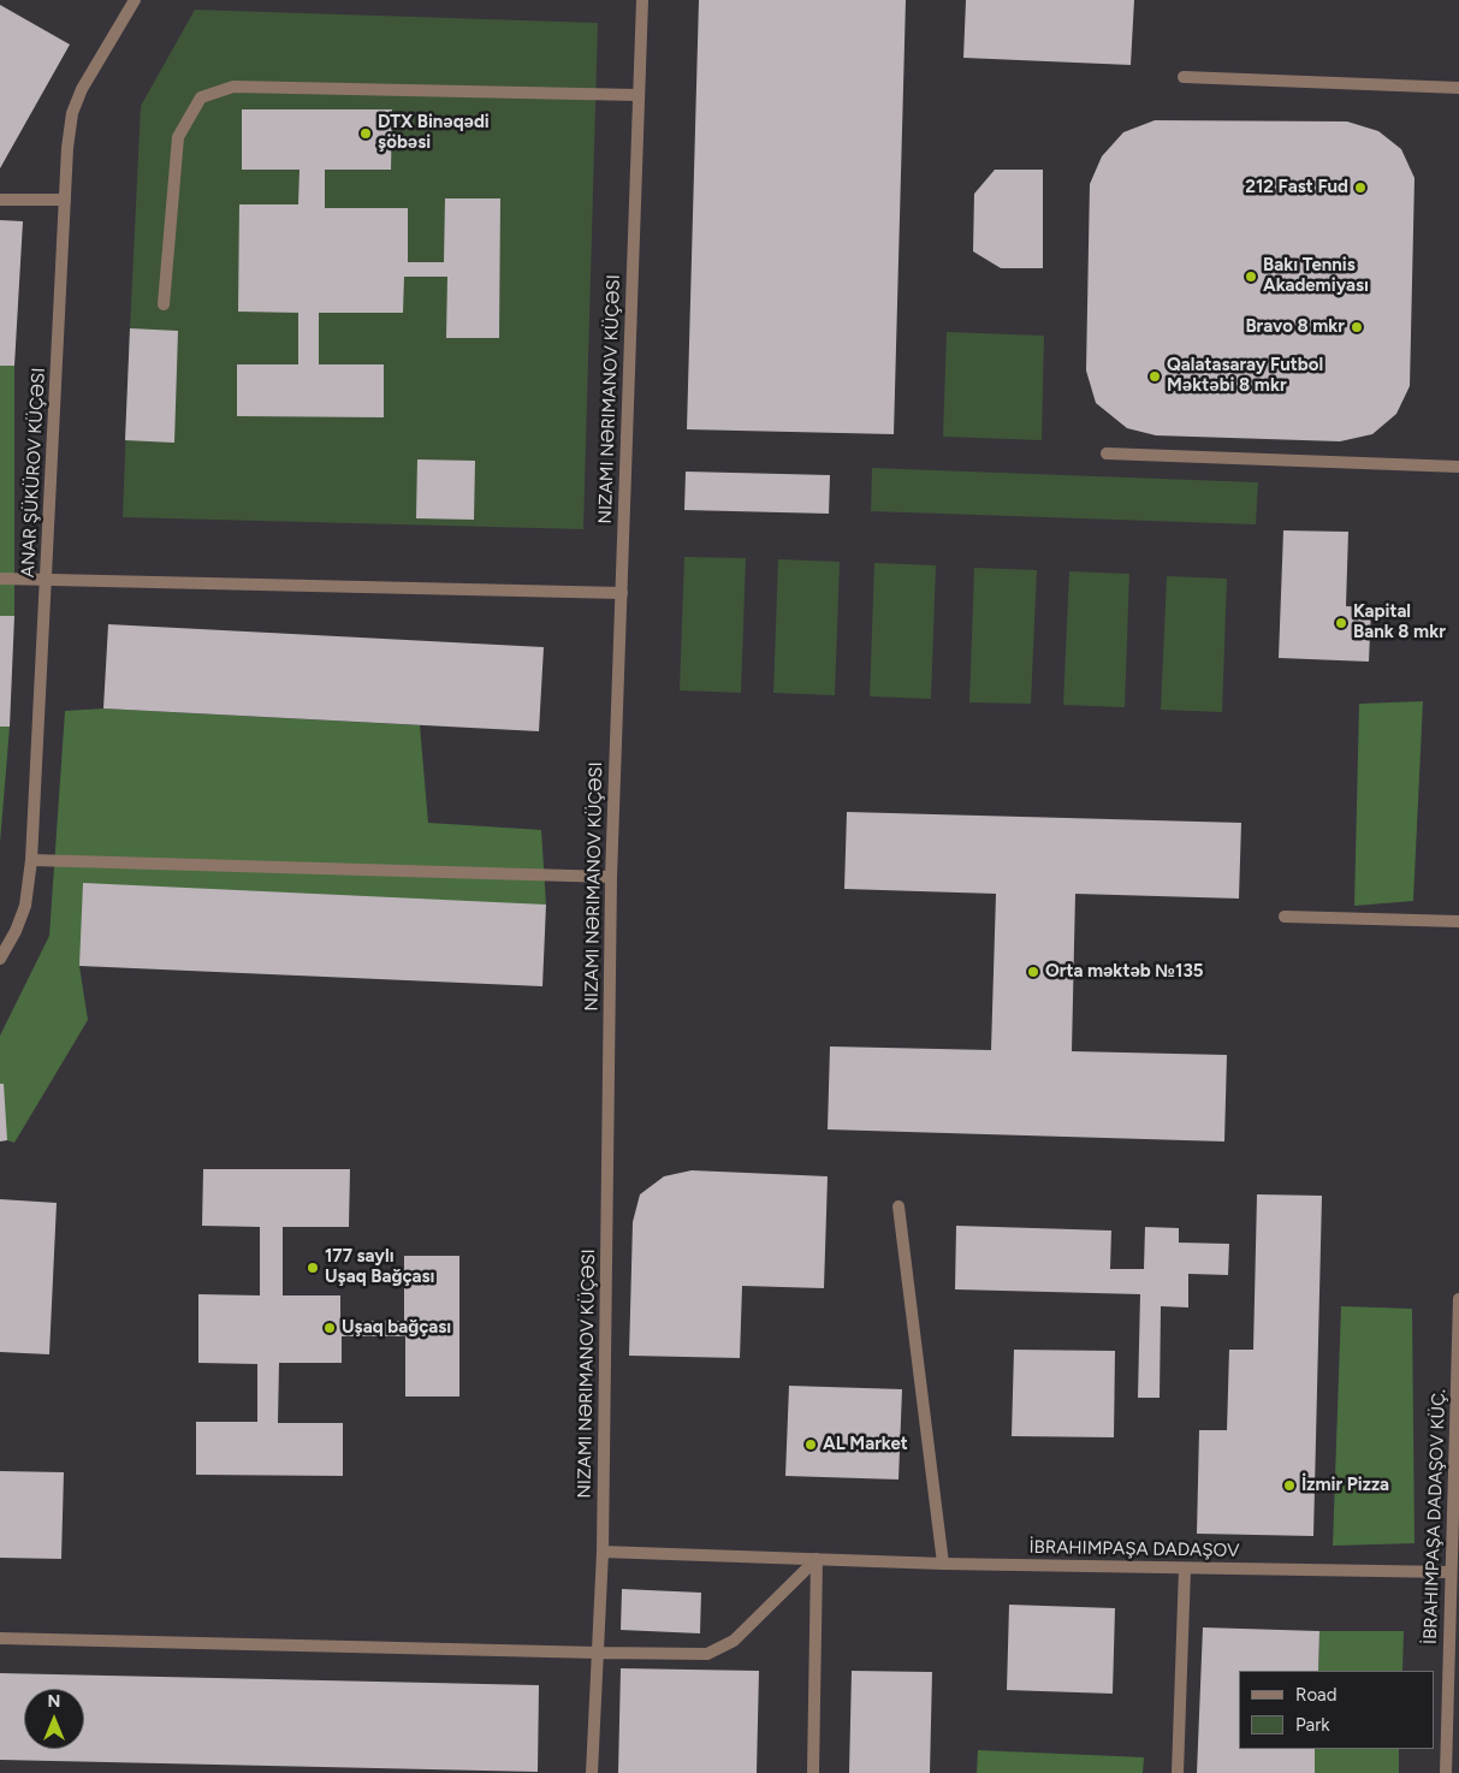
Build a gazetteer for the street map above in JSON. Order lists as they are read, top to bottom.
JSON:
{
  "streets": {
    "street": [
      "NIZAMI NƏRIMANOV KÜÇƏSI",
      "ANAR ŞÜKÜROV KÜÇƏSI",
      "İBRAHIMPAŞA DADAŞOV KÜÇ.",
      "İBRAHIMPAŞA DADAŞOV"
    ]
  },
  "crossings": [
    ["NIZAMI NƏRIMANOV KÜÇƏSI", "İBRAHIMPAŞA DADAŞOV"],
    ["İBRAHIMPAŞA DADAŞOV KÜÇ.", "İBRAHIMPAŞA DADAŞOV"]
  ],
  "places": [
    "DTX Binəqədi şöbəsi",
    "212 Fast Fud",
    "Bakı Tennis Akademiyası",
    "Bravo 8 mkr",
    "Qalatasaray Futbol Məktəbi 8 mkr",
    "Kapital Bank 8 mkr",
    "Orta məktəb №135",
    "177 saylı Uşaq Bağçası",
    "Uşaq bağçası",
    "AL Market",
    "İzmir Pizza"
  ],
  "legend": ["Road", "Park"],
  "north": "top"
}
